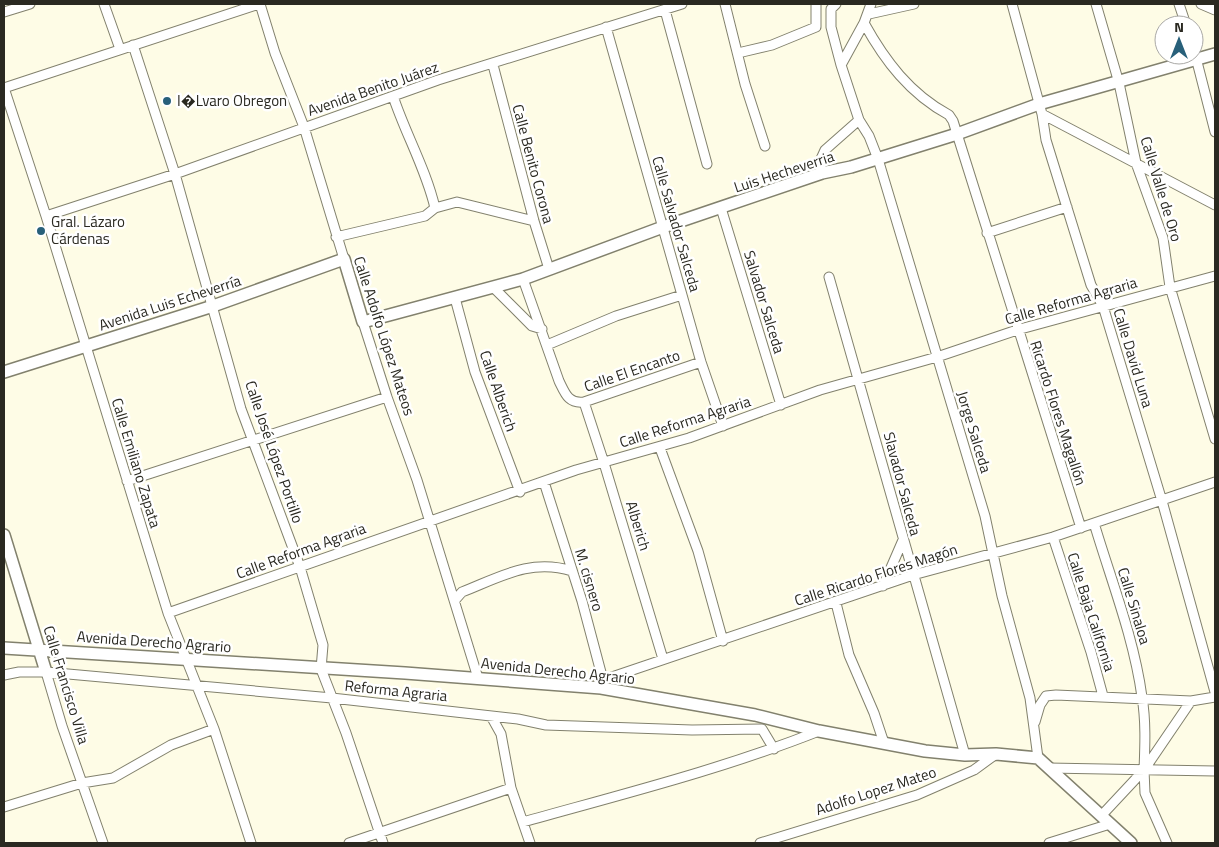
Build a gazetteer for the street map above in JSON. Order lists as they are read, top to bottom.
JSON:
{
  "streets": {
    "street": [
      "Avenida Benito Juárez",
      "Calle Benito Corona",
      "Luis Hecheverria",
      "Calle Valle de Oro",
      "Calle Salvador Salceda",
      "Calle Reforma Agraria",
      "Salvador Salceda",
      "Avenida Luis Echeverría",
      "Calle Adolfo López Mateos",
      "Calle David Luna",
      "Calle El Encanto",
      "Calle Alberich",
      "Ricardo Flores Magallón",
      "Jorge Salceda",
      "Calle José López Portillo",
      "Calle Emiliano Zapata",
      "Slavador Salceda",
      "Alberich",
      "Calle Ricardo Flores Magón",
      "M. cisnero",
      "Calle Sinaloa",
      "Calle Baja California",
      "Avenida Derecho Agrario",
      "Calle Francisco Villa",
      "Reforma Agraria",
      "Adolfo Lopez Mateo"
    ]
  },
  "crossings": [
    ["Avenida Benito Juárez", "Calle Benito Corona"],
    ["Avenida Benito Juárez", "Calle Salvador Salceda"],
    ["Avenida Benito Juárez", "Calle Adolfo López Mateos"],
    ["Avenida Benito Juárez", "Calle José López Portillo"],
    ["Avenida Benito Juárez", "Calle Emiliano Zapata"],
    ["Calle Benito Corona", "Luis Hecheverria"],
    ["Luis Hecheverria", "Calle Valle de Oro"],
    ["Luis Hecheverria", "Calle Salvador Salceda"],
    ["Luis Hecheverria", "Salvador Salceda"],
    ["Luis Hecheverria", "Calle Adolfo López Mateos"],
    ["Luis Hecheverria", "Calle David Luna"],
    ["Luis Hecheverria", "Calle Alberich"],
    ["Luis Hecheverria", "Ricardo Flores Magallón"],
    ["Luis Hecheverria", "Jorge Salceda"],
    ["Calle Valle de Oro", "Calle Reforma Agraria"],
    ["Calle Salvador Salceda", "Calle Reforma Agraria"],
    ["Calle Salvador Salceda", "Calle El Encanto"],
    ["Calle Reforma Agraria", "Salvador Salceda"],
    ["Calle Reforma Agraria", "Calle Adolfo López Mateos"],
    ["Calle Reforma Agraria", "Calle David Luna"],
    ["Calle Reforma Agraria", "Calle Alberich"],
    ["Calle Reforma Agraria", "Ricardo Flores Magallón"],
    ["Calle Reforma Agraria", "Jorge Salceda"],
    ["Calle Reforma Agraria", "Calle José López Portillo"],
    ["Calle Reforma Agraria", "Calle Emiliano Zapata"],
    ["Calle Reforma Agraria", "Slavador Salceda"],
    ["Calle Reforma Agraria", "Alberich"],
    ["Calle Reforma Agraria", "M. cisnero"],
    ["Avenida Luis Echeverría", "Calle Adolfo López Mateos"],
    ["Avenida Luis Echeverría", "Calle José López Portillo"],
    ["Avenida Luis Echeverría", "Calle Emiliano Zapata"],
    ["Calle Adolfo López Mateos", "Avenida Derecho Agrario"],
    ["Calle David Luna", "Calle Ricardo Flores Magón"],
    ["Calle El Encanto", "Alberich"],
    ["Ricardo Flores Magallón", "Calle Ricardo Flores Magón"],
    ["Jorge Salceda", "Calle Ricardo Flores Magón"],
    ["Jorge Salceda", "Avenida Derecho Agrario"],
    ["Calle José López Portillo", "Avenida Derecho Agrario"],
    ["Calle Emiliano Zapata", "Avenida Derecho Agrario"],
    ["Calle Emiliano Zapata", "Reforma Agraria"],
    ["Slavador Salceda", "Calle Ricardo Flores Magón"],
    ["Slavador Salceda", "Avenida Derecho Agrario"],
    ["Alberich", "Calle Ricardo Flores Magón"],
    ["Calle Ricardo Flores Magón", "M. cisnero"],
    ["Calle Ricardo Flores Magón", "Calle Sinaloa"],
    ["Calle Ricardo Flores Magón", "Calle Baja California"],
    ["Calle Ricardo Flores Magón", "Avenida Derecho Agrario"],
    ["M. cisnero", "Avenida Derecho Agrario"],
    ["Avenida Derecho Agrario", "Calle Francisco Villa"],
    ["Avenida Derecho Agrario", "Adolfo Lopez Mateo"],
    ["Calle Francisco Villa", "Reforma Agraria"]
  ],
  "places": ["I�Lvaro Obregon", "Gral. Lázaro Cárdenas"],
  "north": "top"
}
